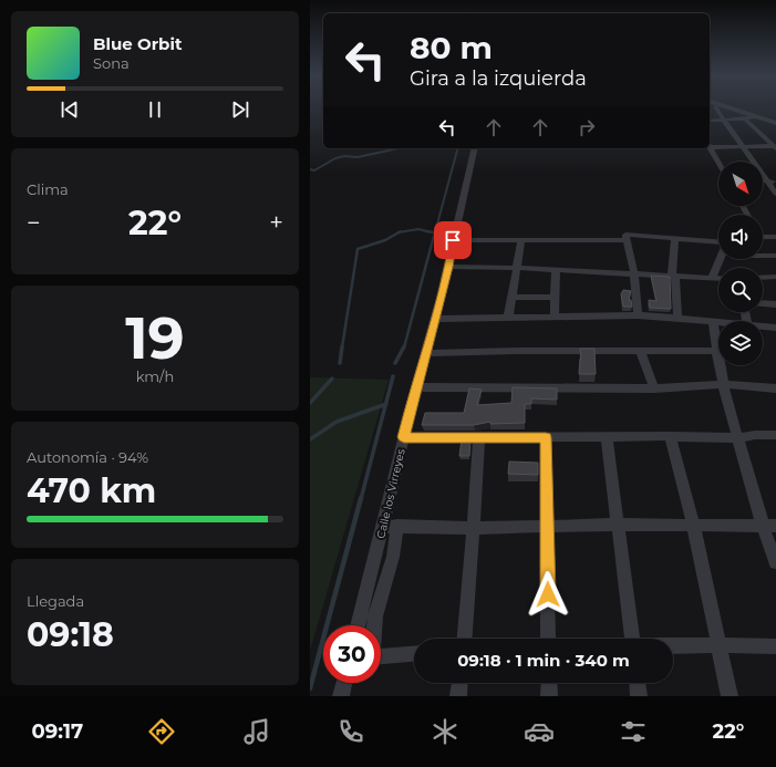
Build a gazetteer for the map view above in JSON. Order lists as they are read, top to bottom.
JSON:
{
  "streets": {
    "street": ["Calle los Virreyes"]
  },
  "north": "bottom right",
  "page": {
    "turn": ["80 m", "Gira a la izquierda"],
    "song": ["Blue Orbit", "Sona"],
    "tile": [
      "Clima",
      ["19", "km/h"],
      ["Autonomía · 94%", "470 km"],
      ["Llegada", "09:18"]
    ],
    "heat": ["−", "22°", "+"],
    "limit": "30",
    "trip": "09:18 · 1 min · 340 m",
    "tabs": ["09:17", "22°"]
  }
}
